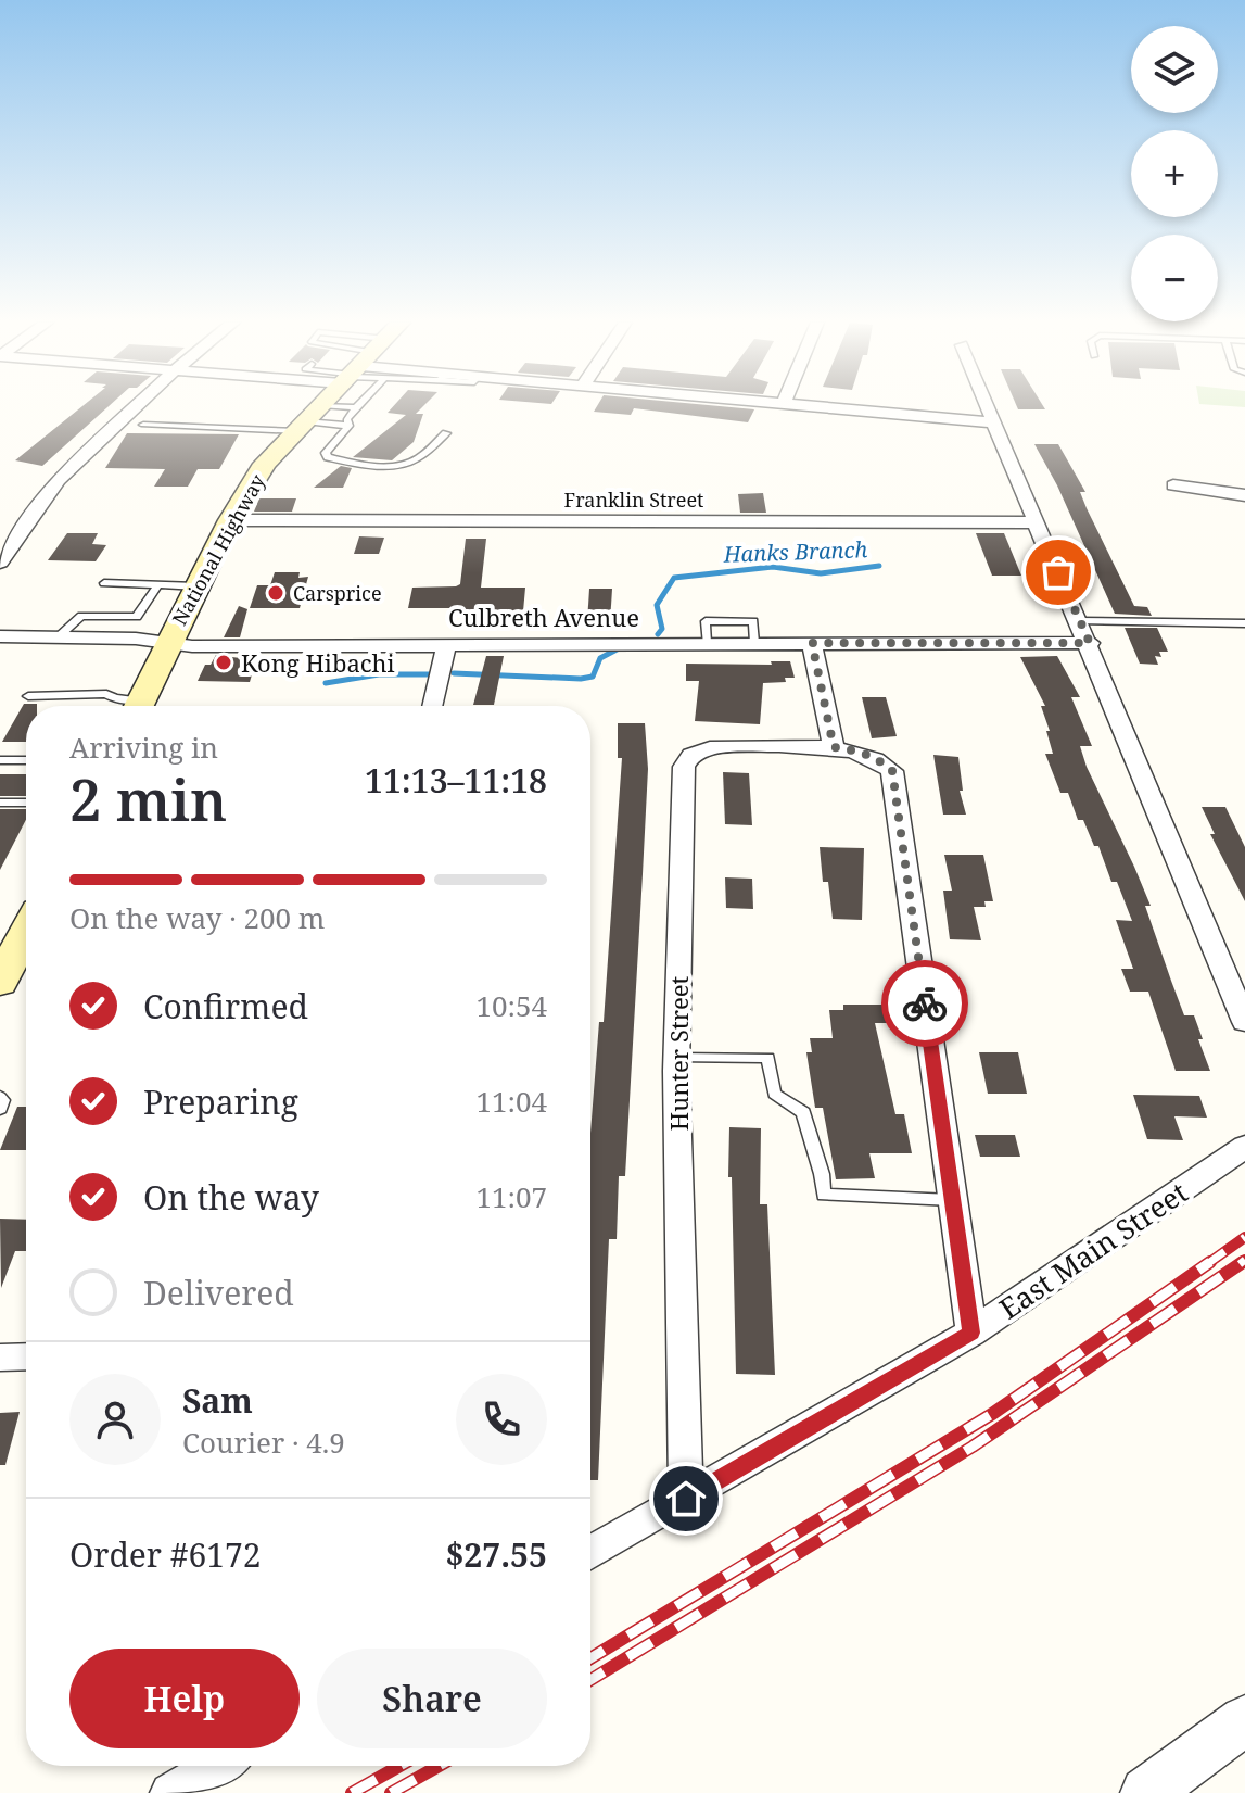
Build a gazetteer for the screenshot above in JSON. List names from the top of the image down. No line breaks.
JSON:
{"streets":{"main road":["National Highway"],"street":["Franklin Street","Culbreth Avenue","Hunter Street","East Main Street"]},"crossings":[["Franklin Street","National Highway"],["National Highway","Culbreth Avenue"],["Hunter Street","East Main Street"]],"water":["Hanks Branch"],"places":["Carsprice","Kong Hibachi"],"page":{"map_buttons":["+","−"],"heading":["2 min","Arriving in","11:13–11:18"],"panel":["Sam","Courier · 4.9","Order #6172","$27.55"],"bar":"On the way · 200 m","list":[["Confirmed","10:54"],["Preparing","11:04"],["On the way","11:07"],"Delivered"],"buttons":["Help","Share"]}}
